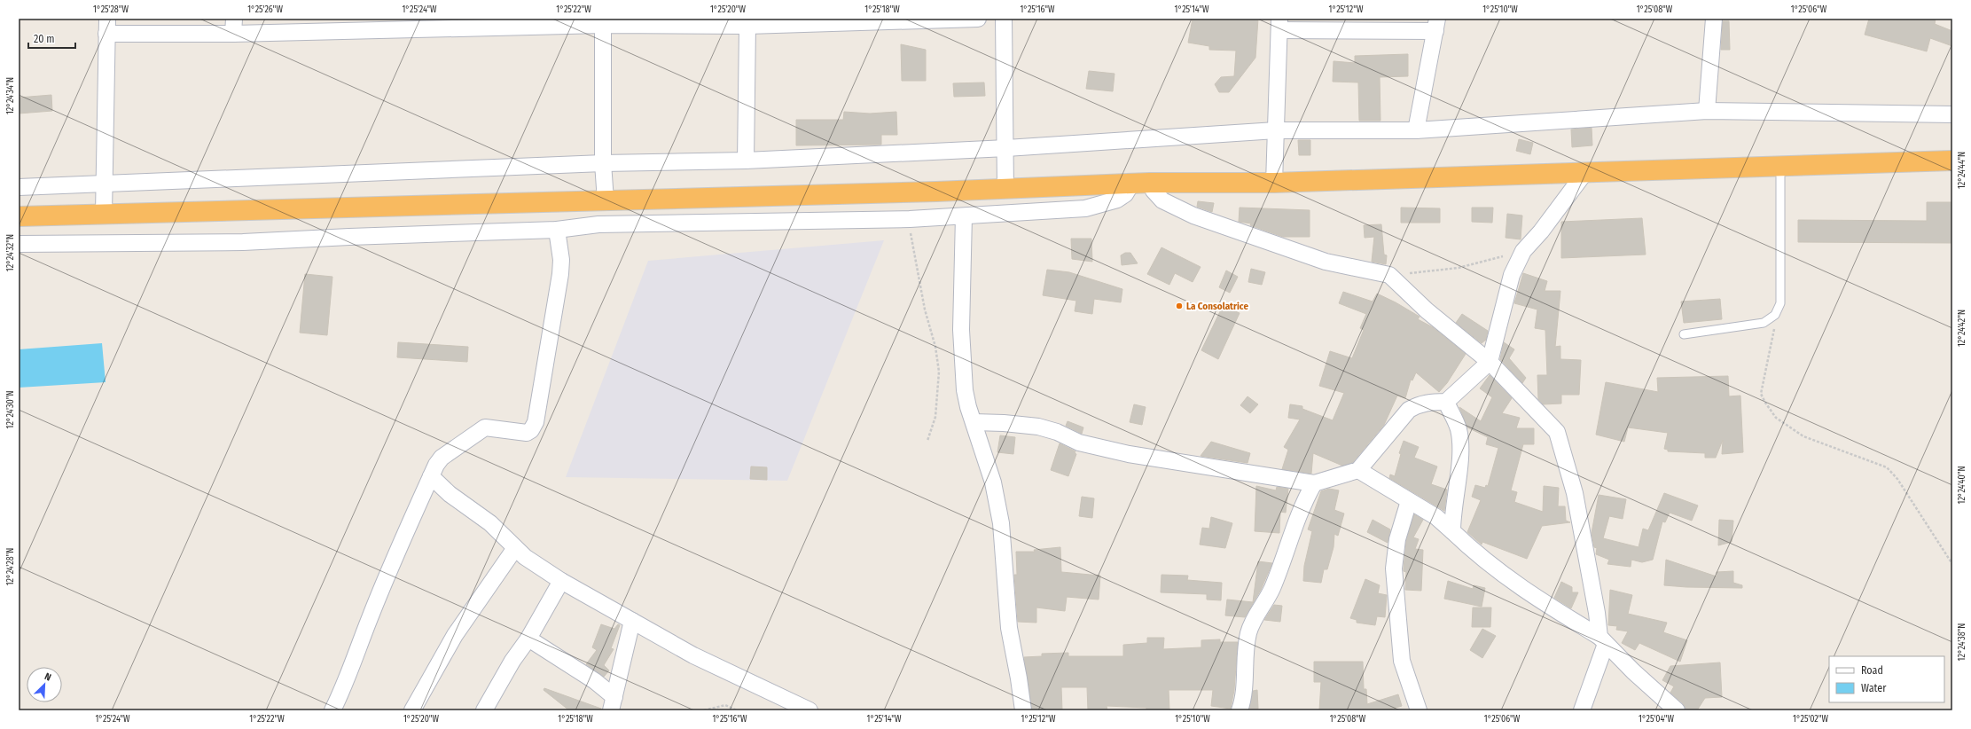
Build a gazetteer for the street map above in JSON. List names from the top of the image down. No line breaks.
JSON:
{"places":["La Consolatrice"],"legend":["Road","Water"],"scale_bar":"20 m","north":"top right","coordinates":["1°25'28\"W","1°25'26\"W","1°25'24\"W","1°25'22\"W","1°25'20\"W","1°25'18\"W","1°25'16\"W","1°25'14\"W","1°25'12\"W","1°25'10\"W","1°25'08\"W","1°25'06\"W","12°24'34\"N","12°24'44\"N","12°24'32\"N","12°24'42\"N","12°24'30\"N","12°24'40\"N","12°24'28\"N","12°24'38\"N","1°25'04\"W","1°25'02\"W"]}
